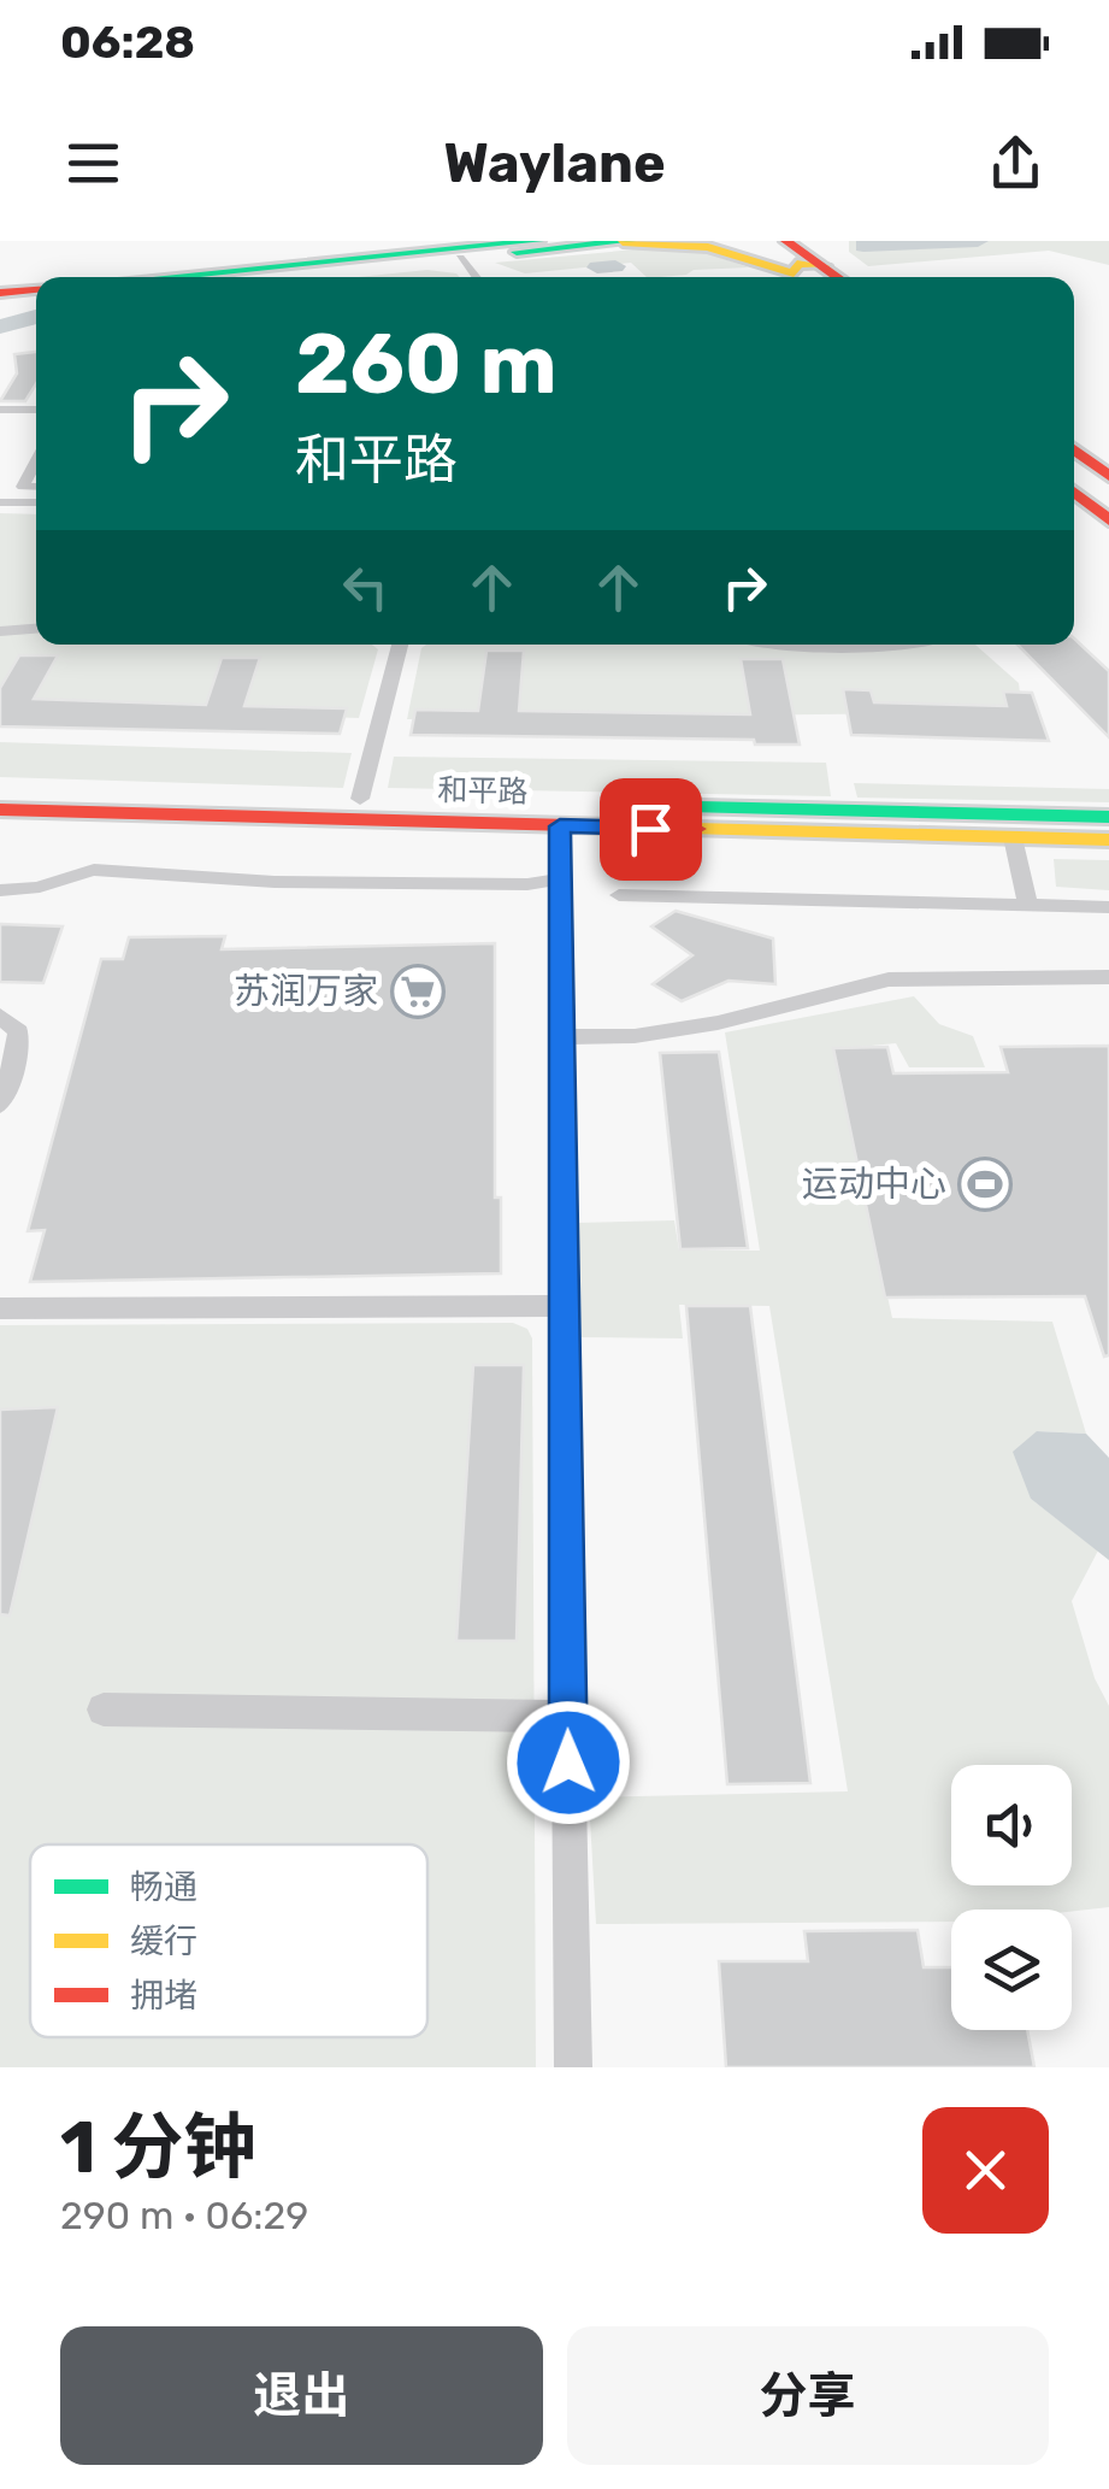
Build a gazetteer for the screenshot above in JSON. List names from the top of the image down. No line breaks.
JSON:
{"streets":{"main road":["和平路"]},"places":{"supermarket":["苏润万家"],"sports":["运动中心"]},"legend":["畅通","缓行","拥堵"],"page":{"status":"06:28","header":"Waylane","turn":["260 m","和平路"],"heading":["1 分钟","290 m · 06:29"],"buttons":["退出","分享"]}}
